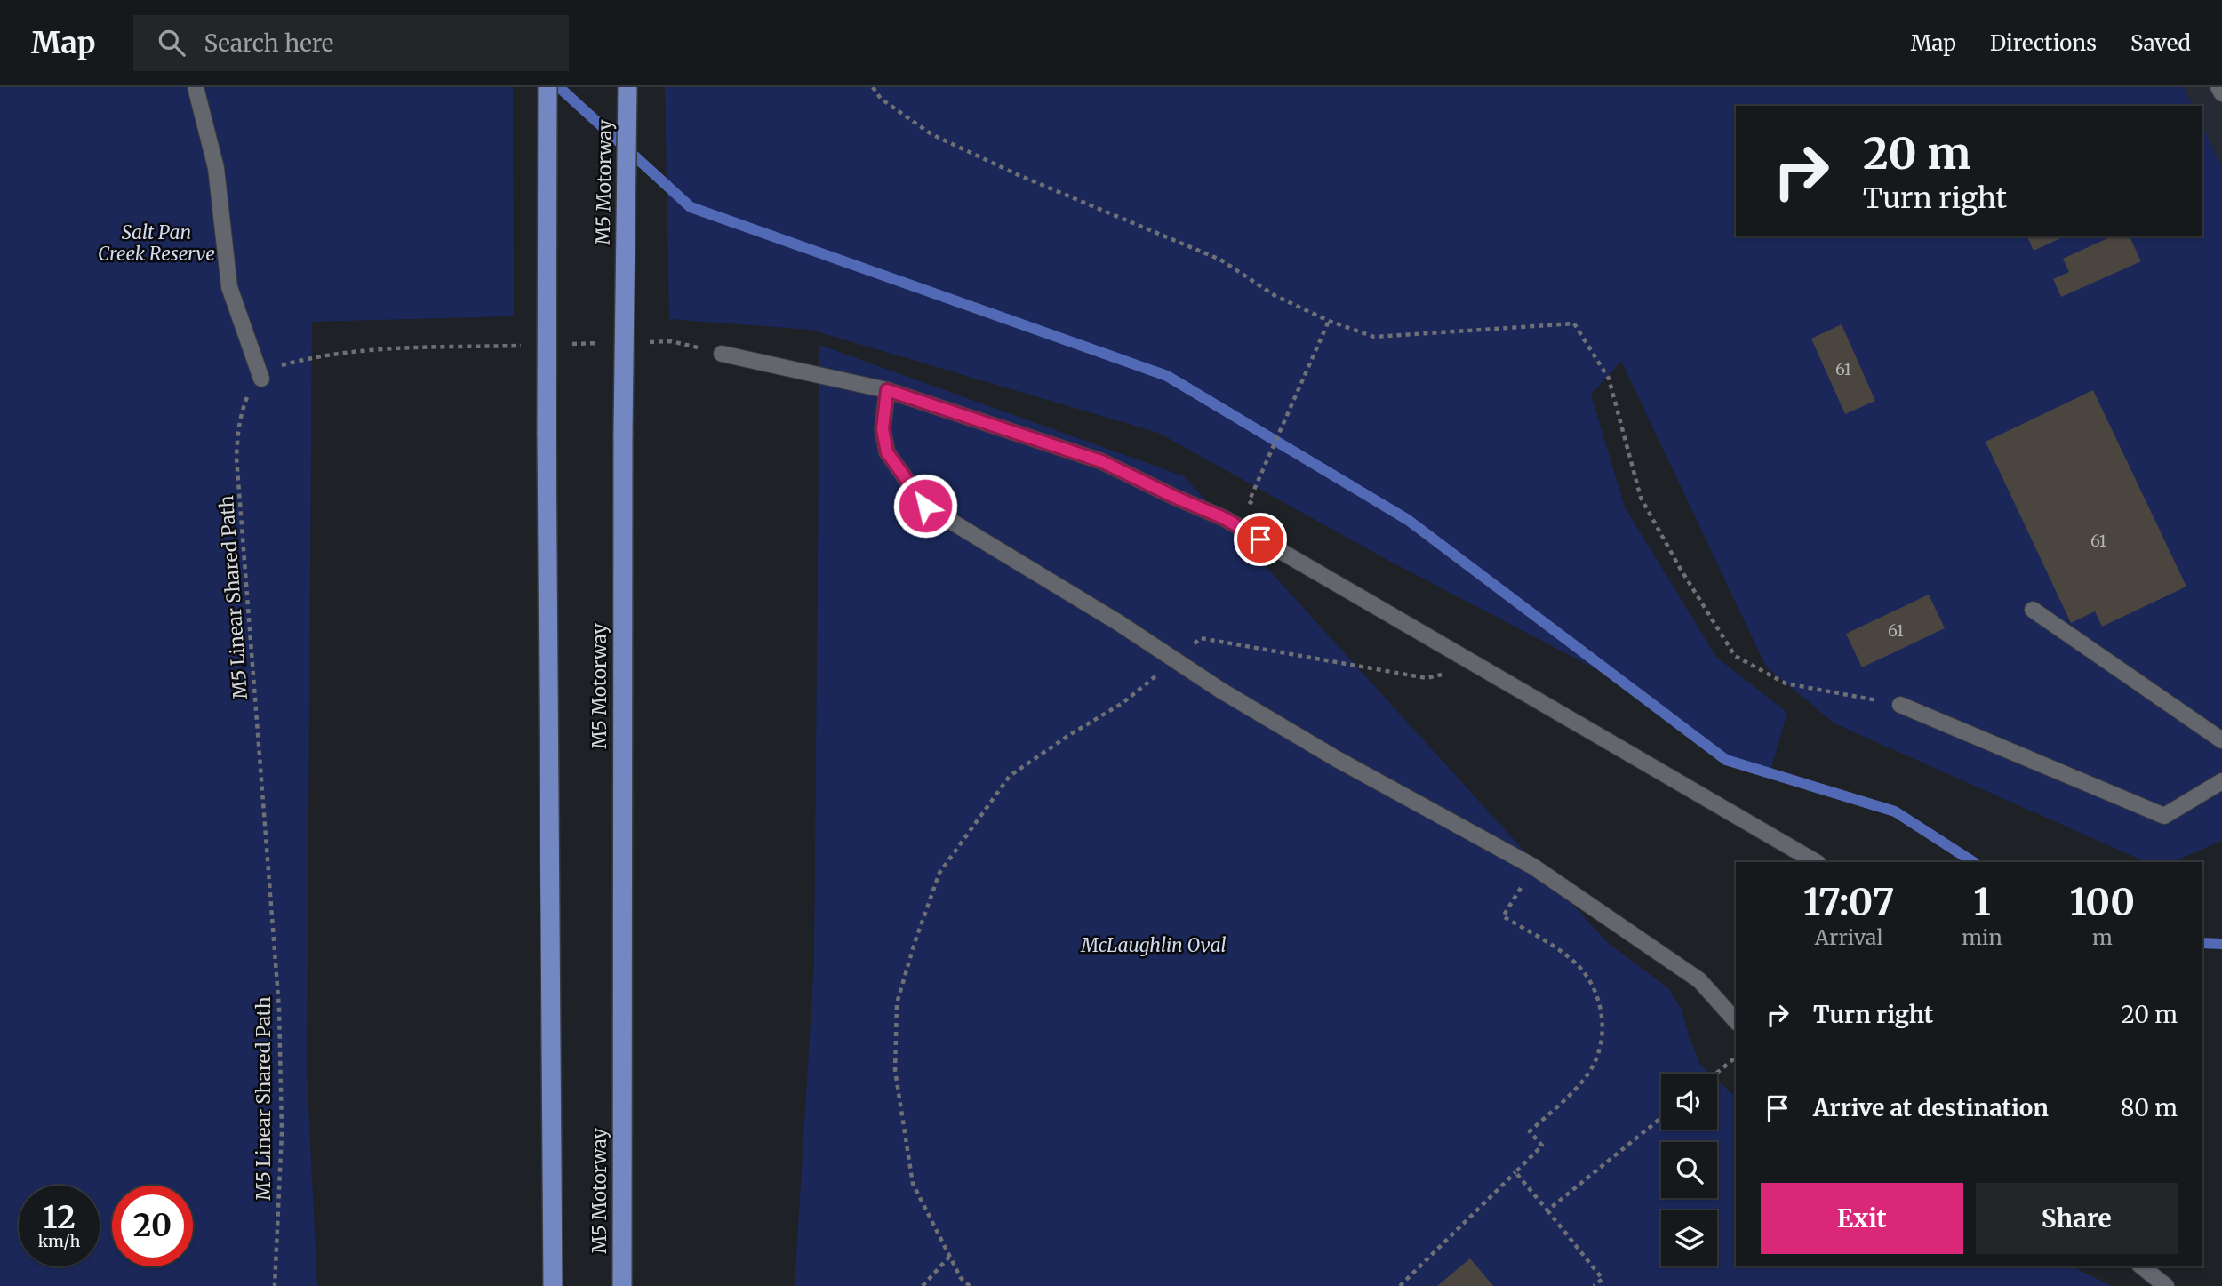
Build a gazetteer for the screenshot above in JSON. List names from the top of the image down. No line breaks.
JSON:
{"streets":{"highway":["M5 Motorway"],"path":["M5 Linear Shared Path"]},"parks":["Salt Pan Creek Reserve","McLaughlin Oval"],"house_numbers":["61","61","61"],"page":{"header":"Map","search":"Search here","nav":["Map","Directions","Saved"],"turn":["20 m","Turn right"],"eta":["17:07","Arrival","1","min","100","m"],"list":[{"name":"Turn right","value":"20 m"},{"name":"Arrive at destination","value":"80 m"}],"buttons":["Exit","Share"],"speed":"12 km/h","limit":"20"}}
